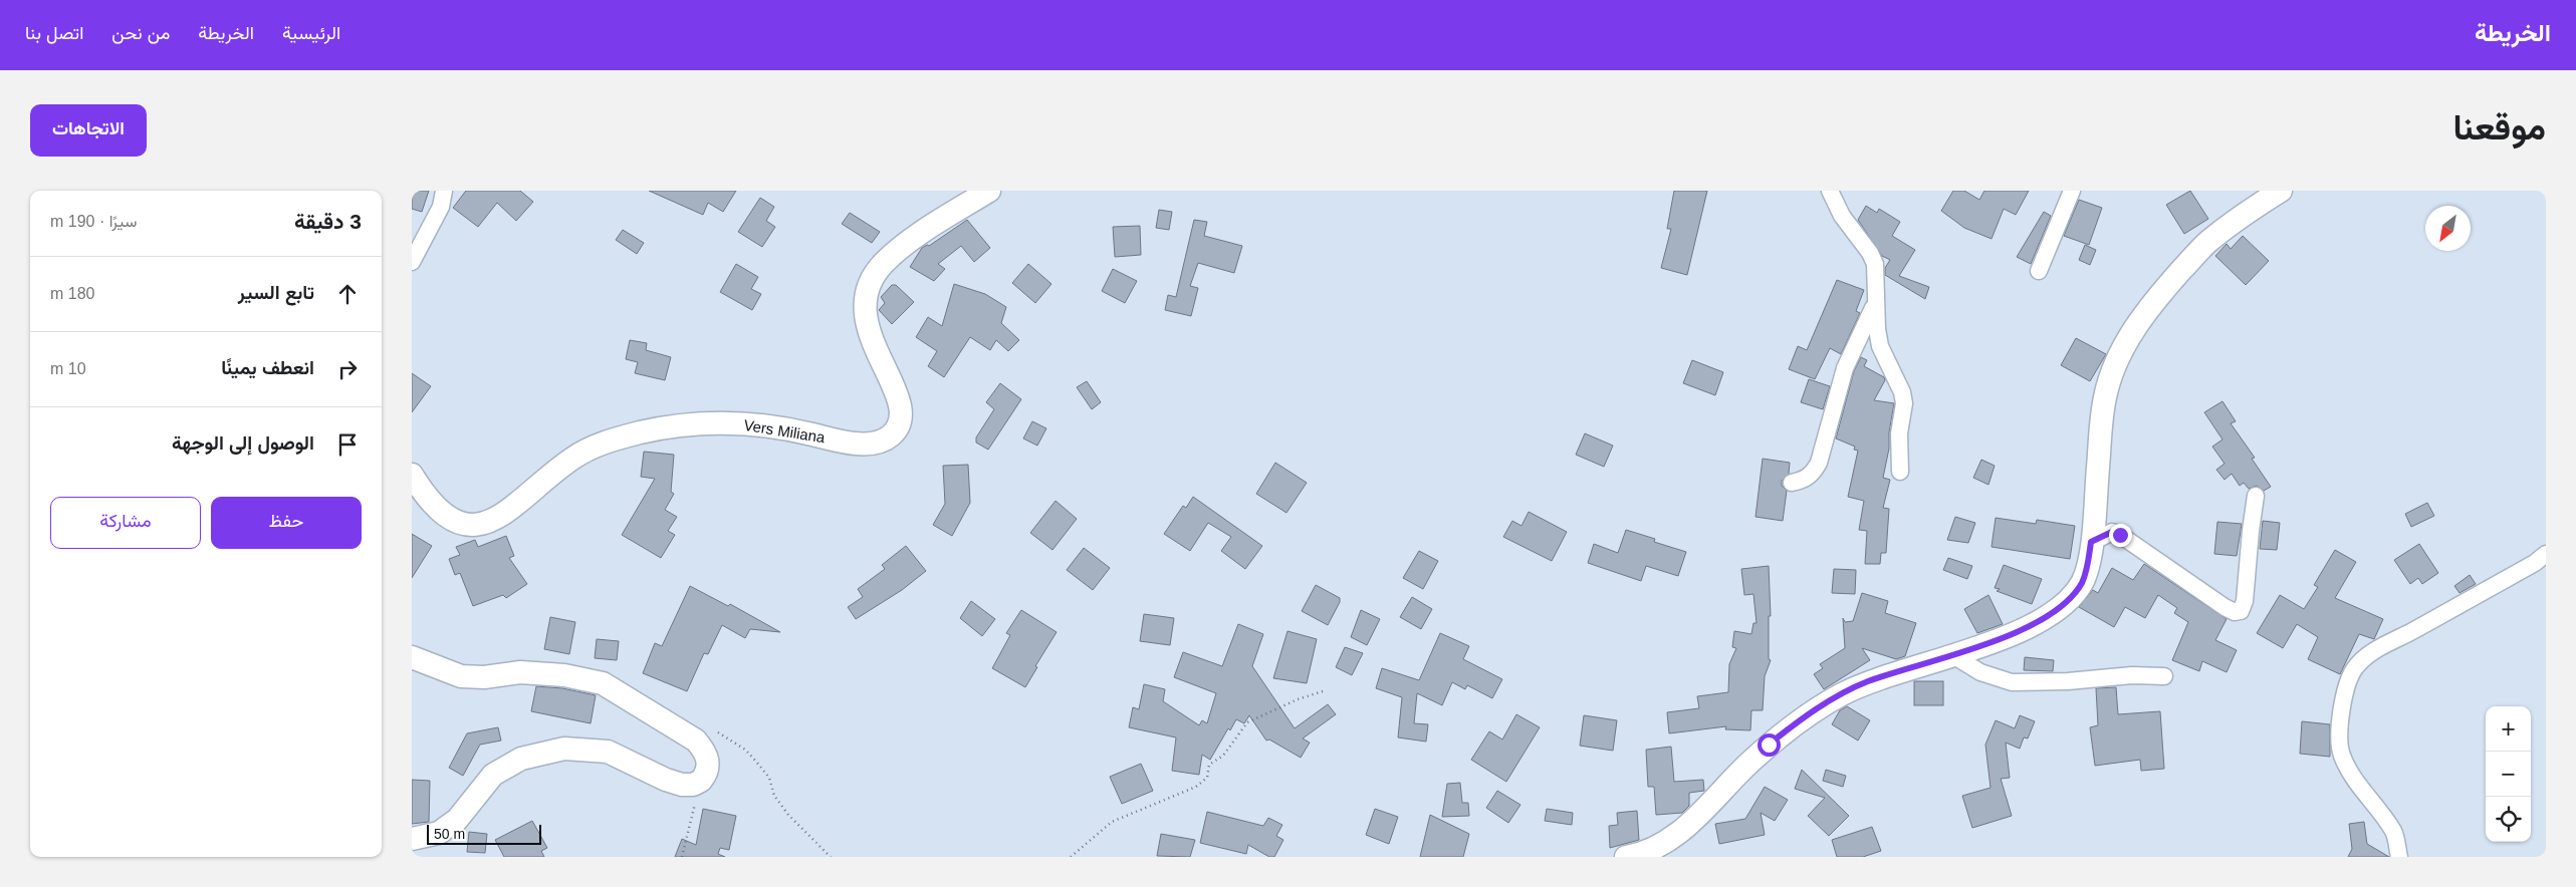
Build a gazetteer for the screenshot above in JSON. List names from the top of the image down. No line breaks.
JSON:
{"streets":{"main road":["Vers Miliana"]},"scale_bar":"50 m","north":"bottom left","page":{"header":"الخريطة","nav":["الرئيسية","الخريطة","من نحن","اتصل بنا"],"title":"موقعنا","buttons":["الاتجاهات",["حفظ","مشاركة"]],"heading":["3 دقيقة","سيرًا · 190 m"],"list":[["تابع السير","180 m"],["انعطف يمينًا","10 m"],"الوصول إلى الوجهة"],"map_buttons":["+","−"],"scale":"50 m"}}
